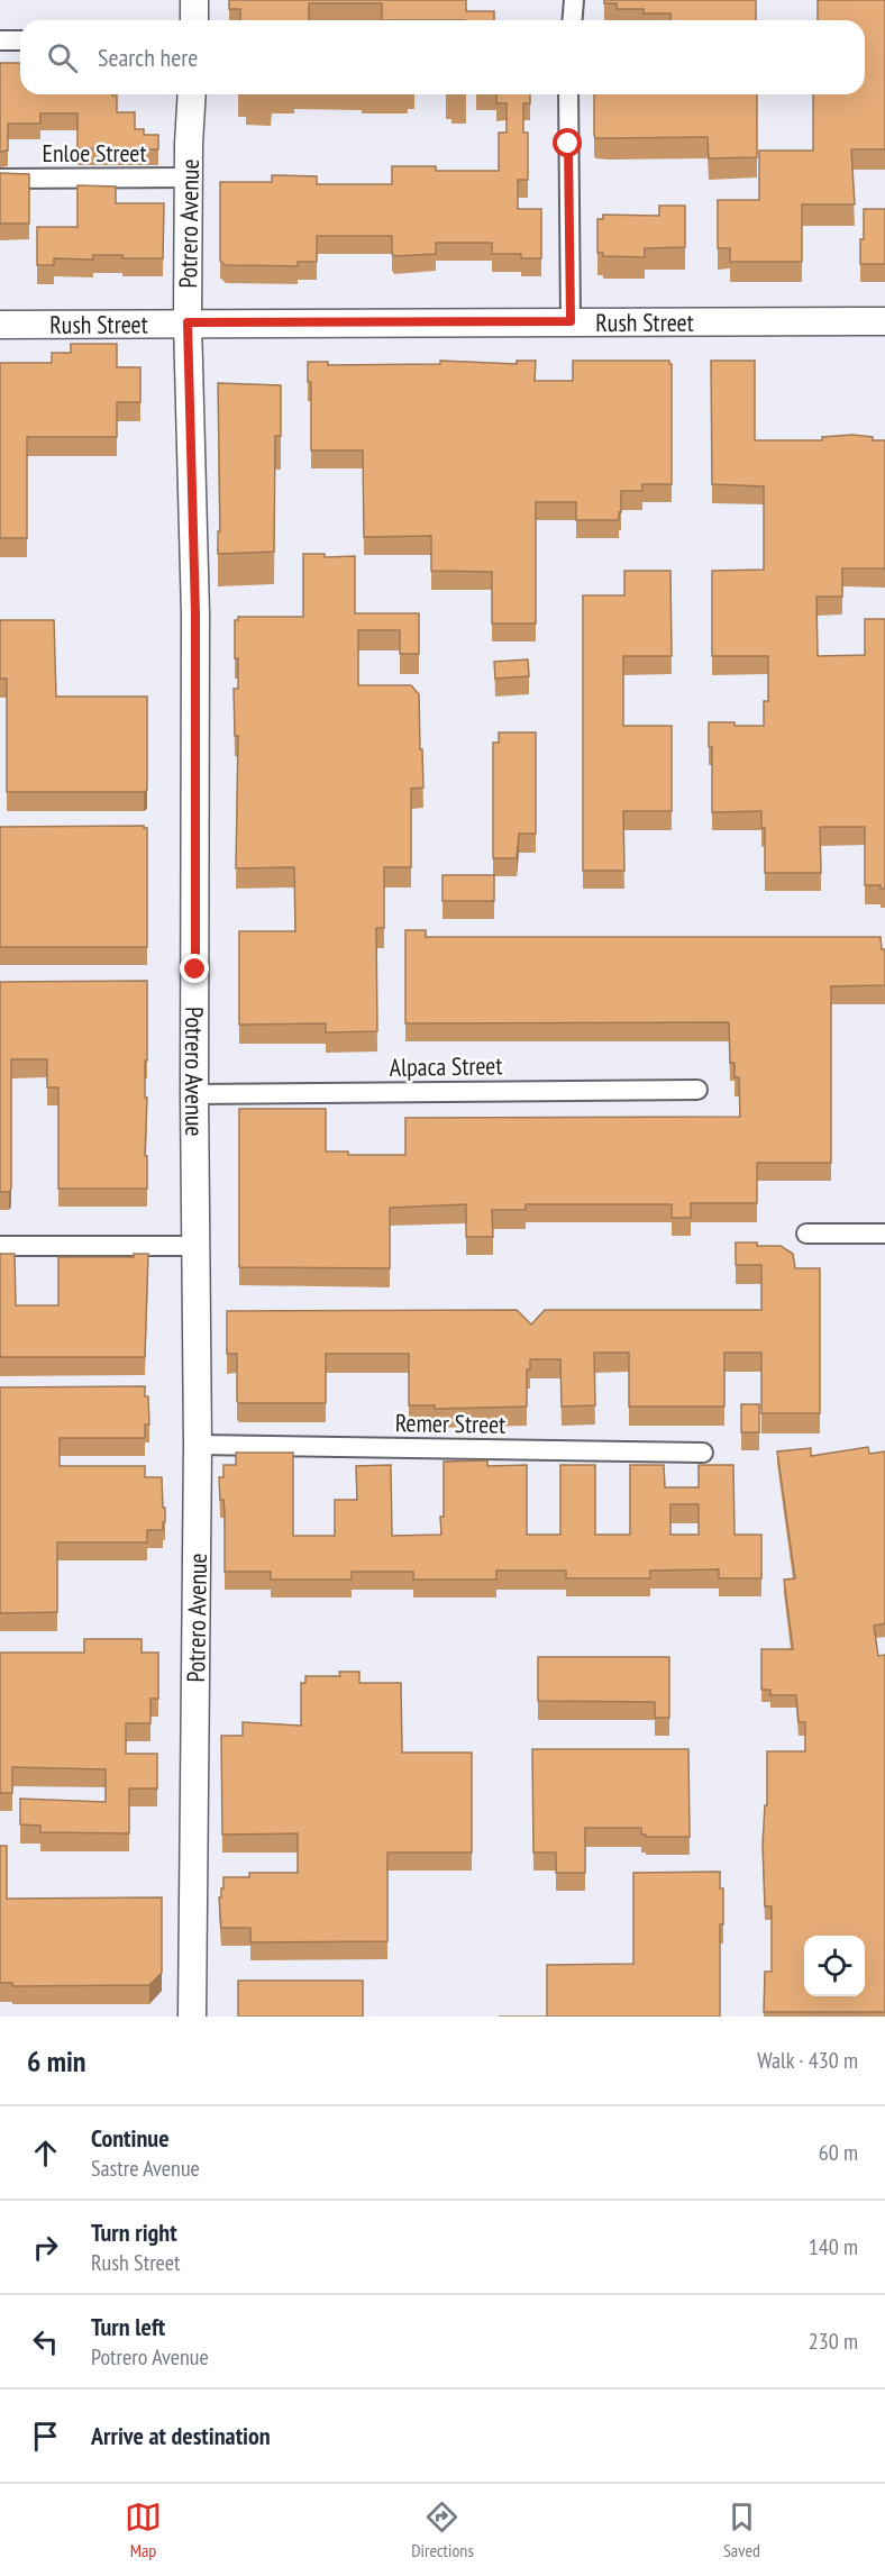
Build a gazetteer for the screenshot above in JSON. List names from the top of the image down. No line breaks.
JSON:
{"streets":{"street":["Enloe Street","Potrero Avenue","Rush Street","Alpaca Street","Remer Street"]},"crossings":[["Enloe Street","Potrero Avenue"],["Potrero Avenue","Rush Street"],["Potrero Avenue","Alpaca Street"],["Potrero Avenue","Remer Street"]],"page":{"search":"Search here","heading":["6 min","Walk · 430 m"],"list":[["Continue","Sastre Avenue","60 m"],["Turn right","Rush Street","140 m"],["Turn left","Potrero Avenue","230 m"],"Arrive at destination"],"nav":["Map","Directions","Saved"]}}
